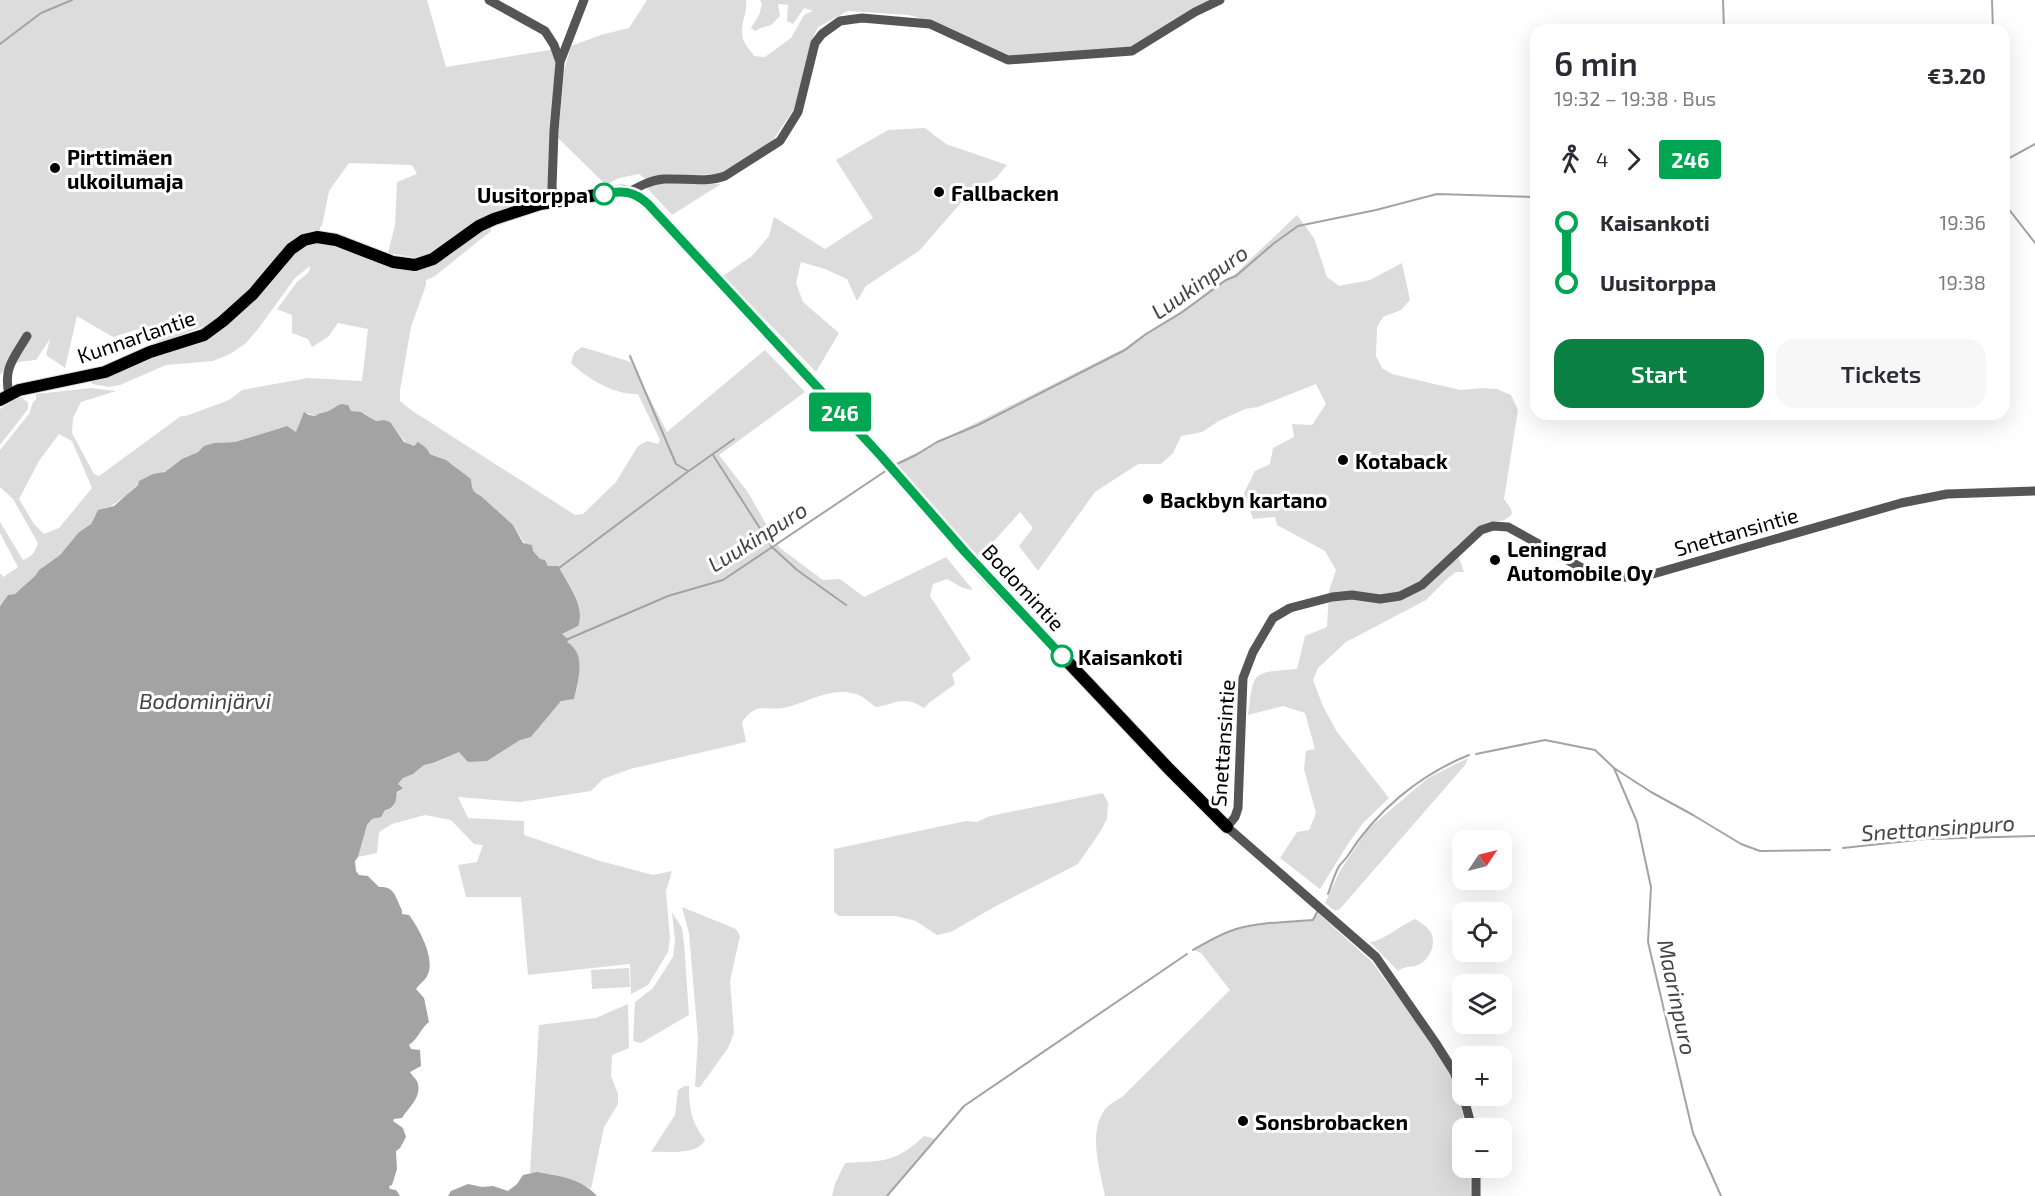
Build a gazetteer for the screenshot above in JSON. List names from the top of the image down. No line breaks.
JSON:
{"streets":{"main road":["Kunnarlantie","Bodomintie"],"street":["Snettansintie"]},"crossings":[["Snettansintie","Bodomintie"]],"water":["Luukinpuro","Bodominjärvi","Snettansinpuro","Maarinpuro"],"places":["Pirttimäen ulkoilumaja","Fallbacken","Uusitorppa","Kotaback","Backbyn kartano","Leningrad Automobile Oy","Kaisankoti","Sonsbrobacken"],"lines":["bus line 246"],"north":"top right","page":{"on_map":"246","heading":["6 min","19:32 – 19:38 · Bus","€3.20"],"legs":["4","246"],"list":[{"name":"Kaisankoti","value":"19:36"},{"name":"Uusitorppa","value":"19:38"}],"buttons":["Start","Tickets"],"map_buttons":["+","−"]}}
